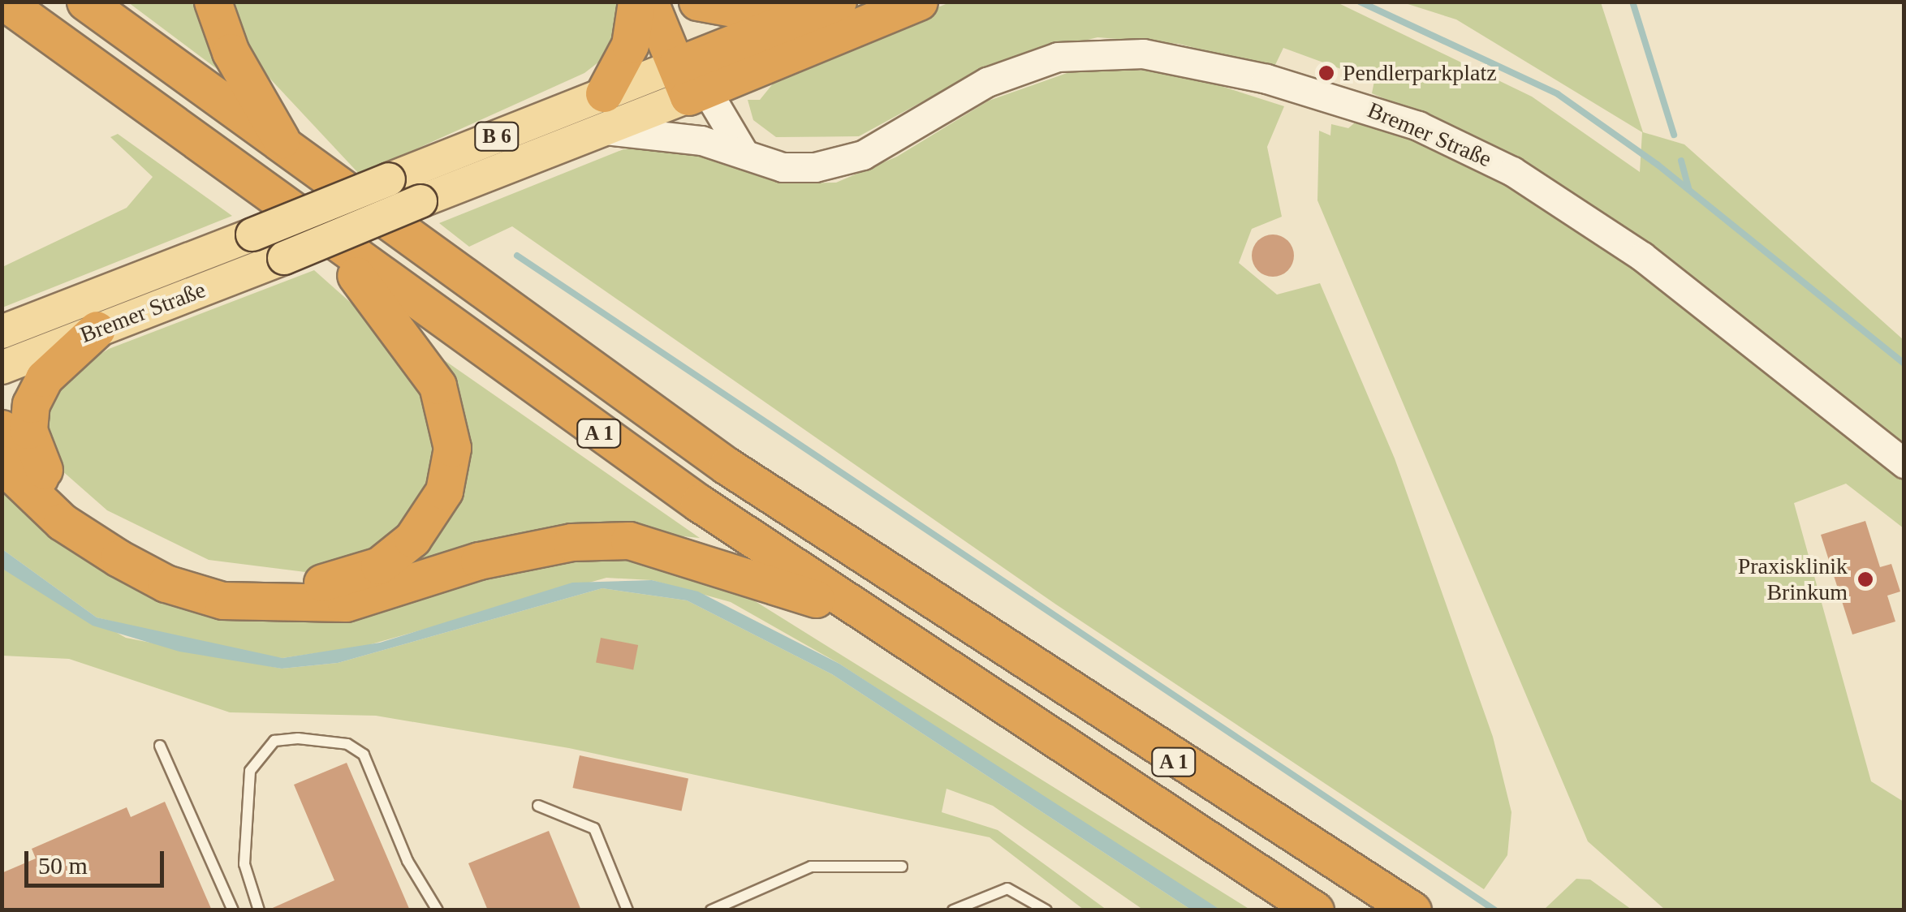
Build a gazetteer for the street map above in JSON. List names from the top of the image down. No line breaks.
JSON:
{"streets":{"highway":["B 6","A 1"],"main road":["Bremer Straße"]},"crossings":[["Bremer Straße","B 6"]],"places":["Pendlerparkplatz","Praxisklinik Brinkum"],"scale_bar":"50 m"}
